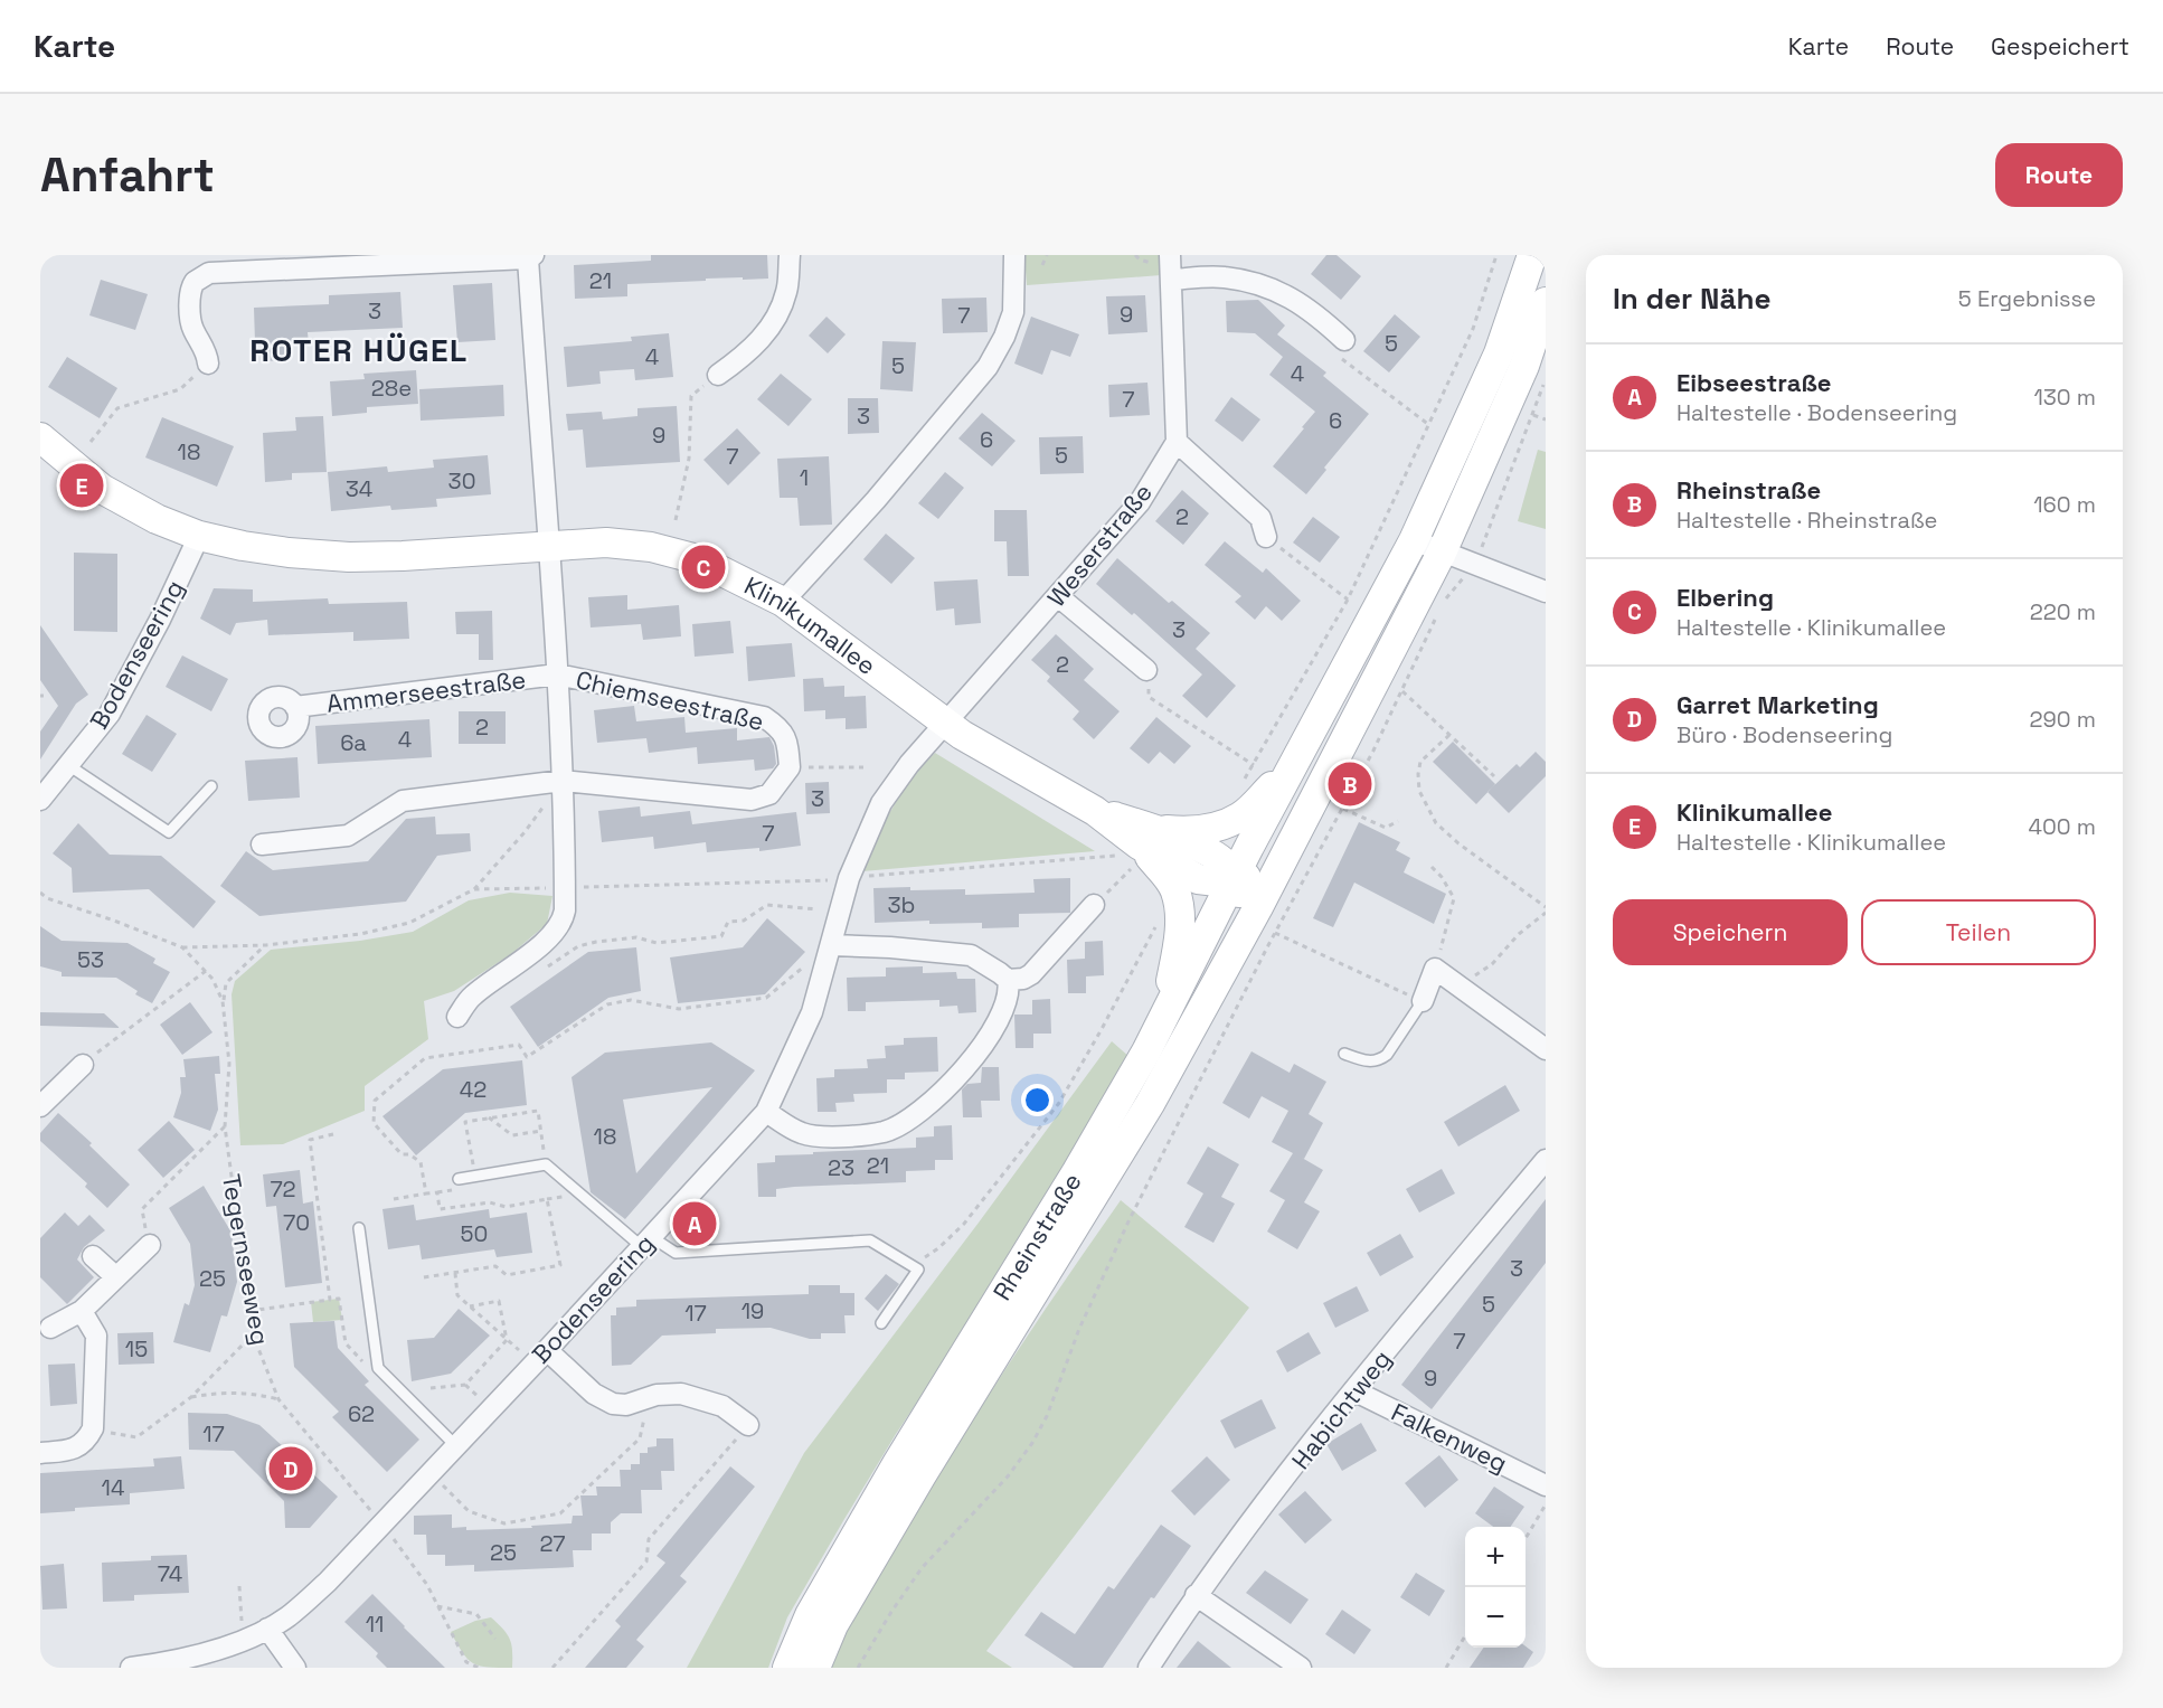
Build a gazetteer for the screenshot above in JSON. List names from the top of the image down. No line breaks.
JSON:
{"streets":{"street":["Weserstraße","Klinikumallee","Bodenseering","Ammerseestraße","Chiemseestraße","Rheinstraße","Habichtweg","Falkenweg"],"path":["Tegernseeweg"]},"crossings":[["Weserstraße","Klinikumallee"],["Weserstraße","Bodenseering"],["Klinikumallee","Bodenseering"],["Klinikumallee","Ammerseestraße"],["Klinikumallee","Rheinstraße"],["Bodenseering","Tegernseeweg"],["Ammerseestraße","Chiemseestraße"],["Habichtweg","Falkenweg"]],"districts":["ROTER HÜGEL"],"house_numbers":["21","3","9","7","5","4","5","4","28e","7","3","6","9","6","18","5","7","1","30","34","2","3","2","2","4","6a","3","7","3b","53","42","18","21","23","72","70","50","3","25","5","19","17","7","15","9","62","17","14","27","25","74","11"],"page":{"header":"Karte","nav":["Karte","Route","Gespeichert"],"buttons":["Route",["Speichern","Teilen"]],"title":"Anfahrt","heading":["In der Nähe","5 Ergebnisse"],"list":[{"mark":"A","name":"Eibseestraße","note":"Haltestelle · Bodenseering","value":"130 m"},{"mark":"B","name":"Rheinstraße","note":"Haltestelle · Rheinstraße","value":"160 m"},{"mark":"C","name":"Elbering","note":"Haltestelle · Klinikumallee","value":"220 m"},{"mark":"D","name":"Garret Marketing","note":"Büro · Bodenseering","value":"290 m"},{"mark":"E","name":"Klinikumallee","note":"Haltestelle · Klinikumallee","value":"400 m"}],"pins":["E","C","B","A","D"],"map_buttons":["+","−"]}}
